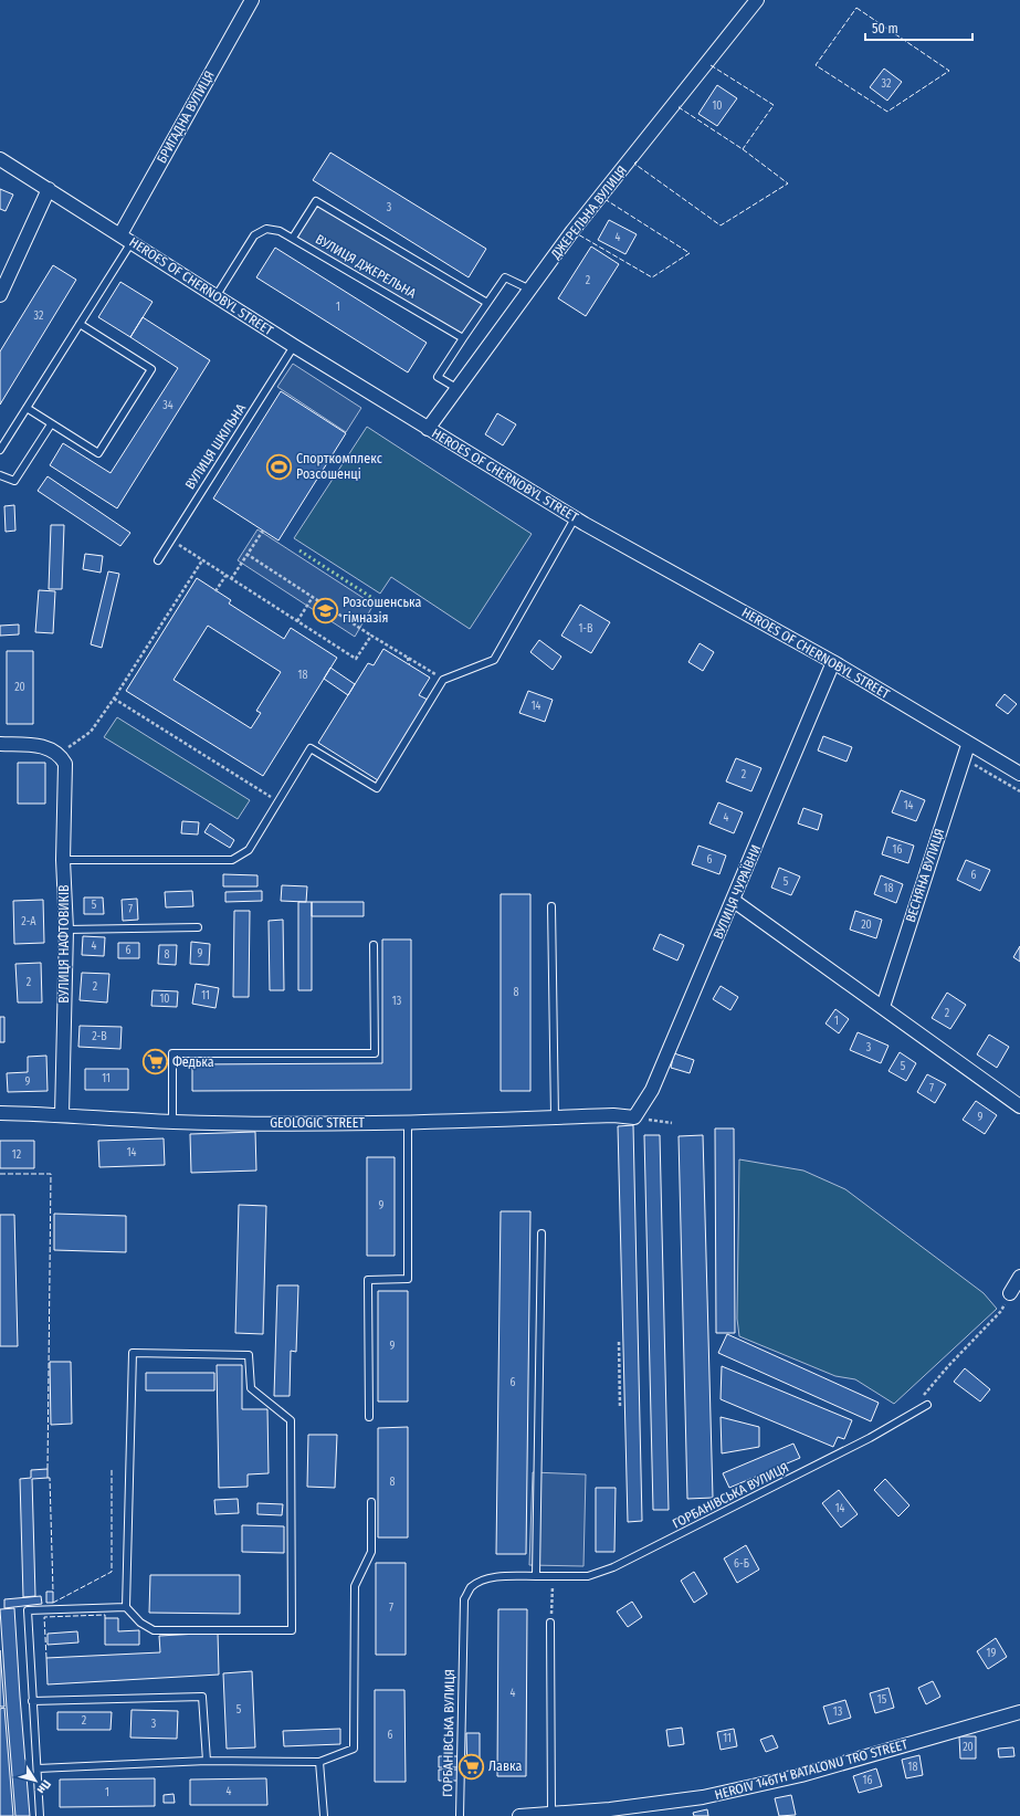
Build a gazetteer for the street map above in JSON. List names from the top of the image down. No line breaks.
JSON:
{"streets":{"street":["БРИГАДНА ВУЛИЦЯ","ДЖЕРЕЛЬНА ВУЛИЦЯ","HEROES OF CHERNOBYL STREET","ВЕСНЯНА ВУЛИЦЯ","ВУЛИЦЯ ЧУРАЇВНИ","ВУЛИЦЯ НАФТОВИКІВ","GEOLOGIC STREET","HEROIV 146TH BATALONU TRO STREET"],"lane":["ВУЛИЦЯ ДЖЕРЕЛЬНА","ВУЛИЦЯ ШКІЛЬНА","ГОРБАНІВСЬКА ВУЛИЦЯ"]},"crossings":[["БРИГАДНА ВУЛИЦЯ","HEROES OF CHERNOBYL STREET"],["ДЖЕРЕЛЬНА ВУЛИЦЯ","HEROES OF CHERNOBYL STREET"],["ВУЛИЦЯ ДЖЕРЕЛЬНА","HEROES OF CHERNOBYL STREET"],["HEROES OF CHERNOBYL STREET","ВУЛИЦЯ ШКІЛЬНА"],["HEROES OF CHERNOBYL STREET","ВЕСНЯНА ВУЛИЦЯ"],["HEROES OF CHERNOBYL STREET","ВУЛИЦЯ ЧУРАЇВНИ"],["ВУЛИЦЯ ЧУРАЇВНИ","GEOLOGIC STREET"],["ВУЛИЦЯ НАФТОВИКІВ","GEOLOGIC STREET"]],"places":{"sports":["Спорткомплекс Розсошенці"],"school or university":["Розсошенська гімназія"],"supermarket":["Федька","Лавка"]},"house_numbers":["32","10","3","4","2","1","32","34","1-В","18","20","14","2","14","4","16","6","6","5","18","5","7","2-А","20","4","6","9","8","2","2","8","11","10","13","2","1","2-В","3","5","11","9","7","9","14","12","9","9","6","8","14","6-Б","7","19","4","15","5","13","2","3","6","11","20","18","16","4","1"],"scale_bar":"50 m","north":"bottom right"}
